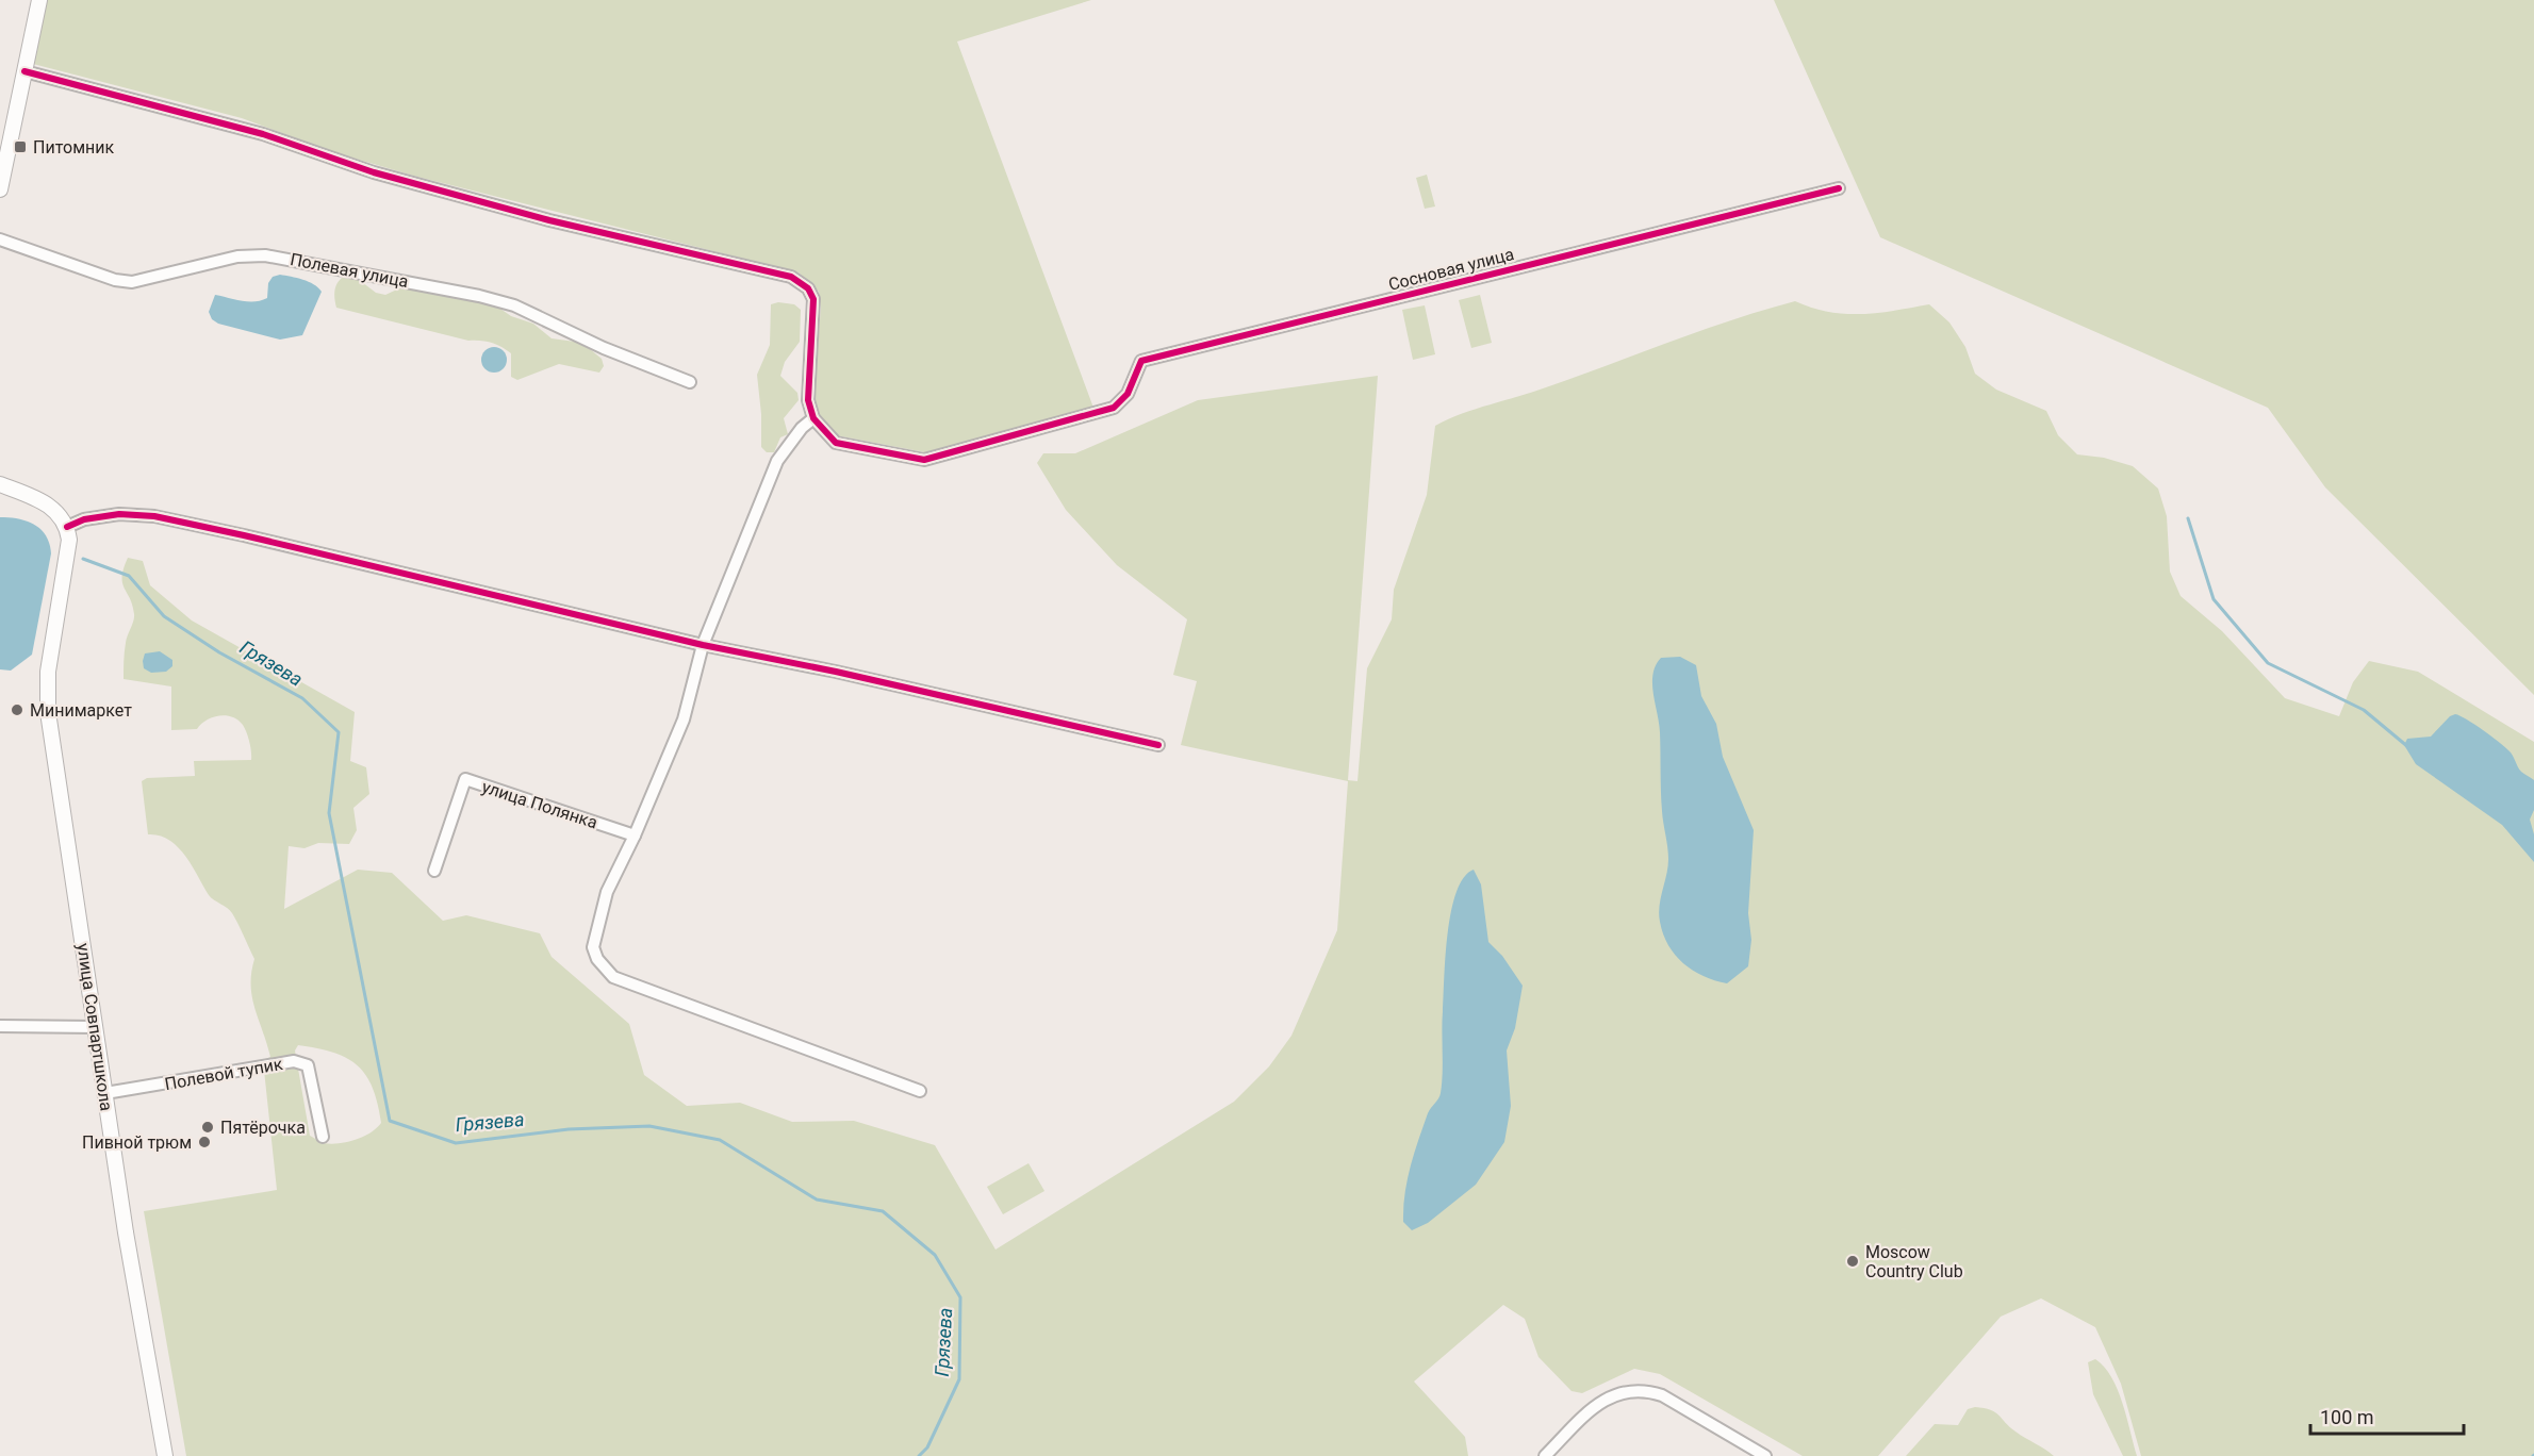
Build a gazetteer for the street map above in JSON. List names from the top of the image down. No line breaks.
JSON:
{"streets":{"street":["Сосновая улица","Полевая улица","улица Полянка","улица Совпартшкола","Полевой тупик"]},"crossings":[["улица Совпартшкола","Полевой тупик"]],"water":["Грязева"],"places":{"transit":["Питомник"],"other":["Минимаркет","Пятёрочка","Пивной трюм","Moscow Country Club"]},"scale_bar":"100 m"}
